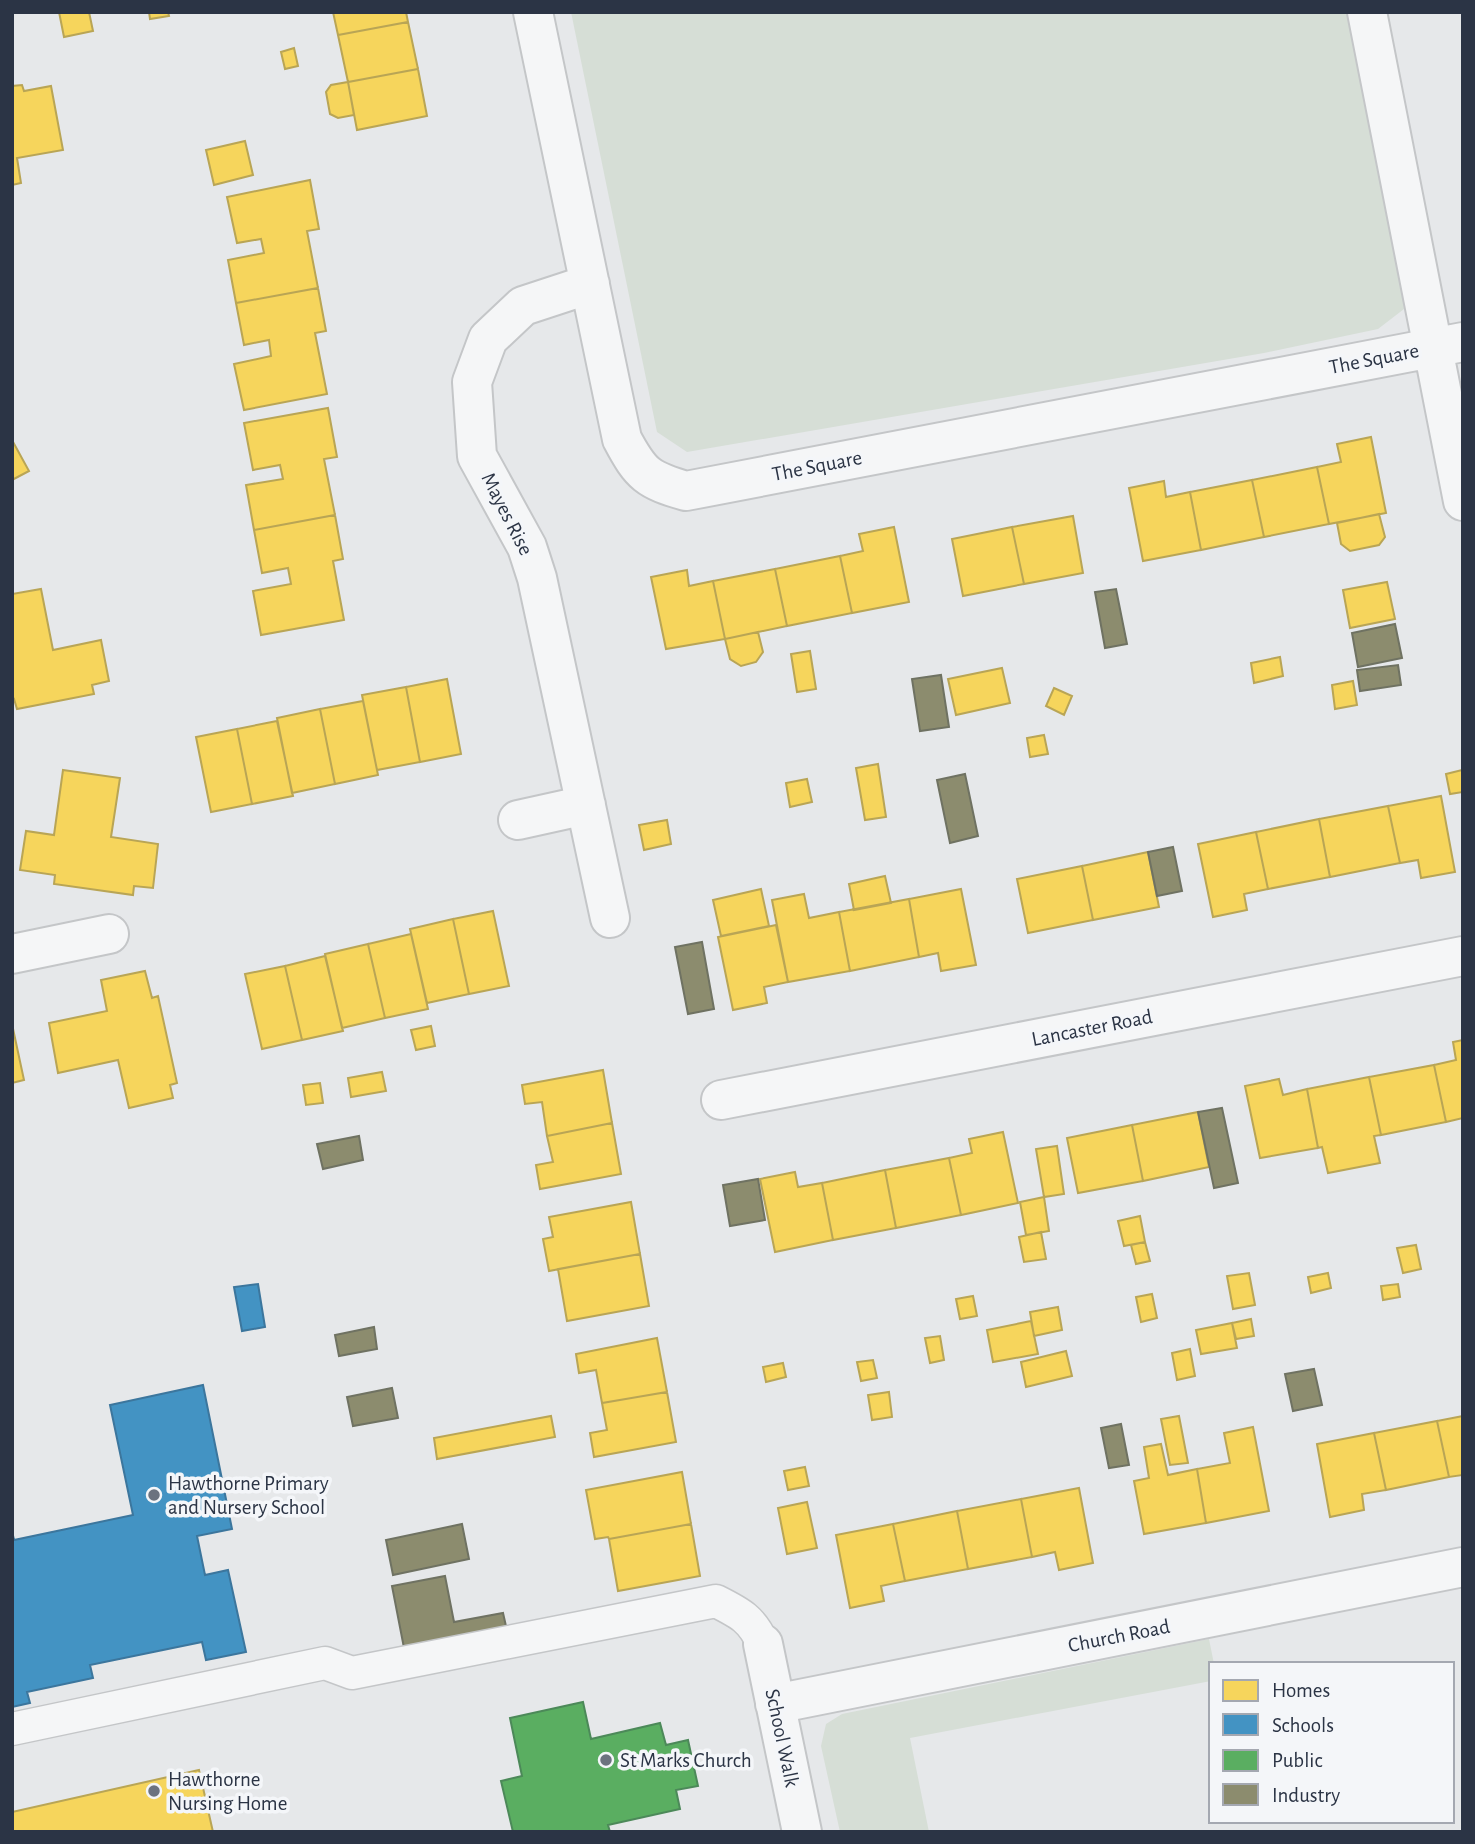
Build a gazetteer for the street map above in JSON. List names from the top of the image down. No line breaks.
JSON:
{"streets":{"street":["The Square","Mayes Rise","Lancaster Road","Church Road","School Walk"]},"crossings":[["The Square","Mayes Rise"],["Church Road","School Walk"]],"places":["Hawthorne Primary and Nursery School","St Marks Church","Hawthorne Nursing Home"],"legend":["Homes","Schools","Public","Industry"]}
